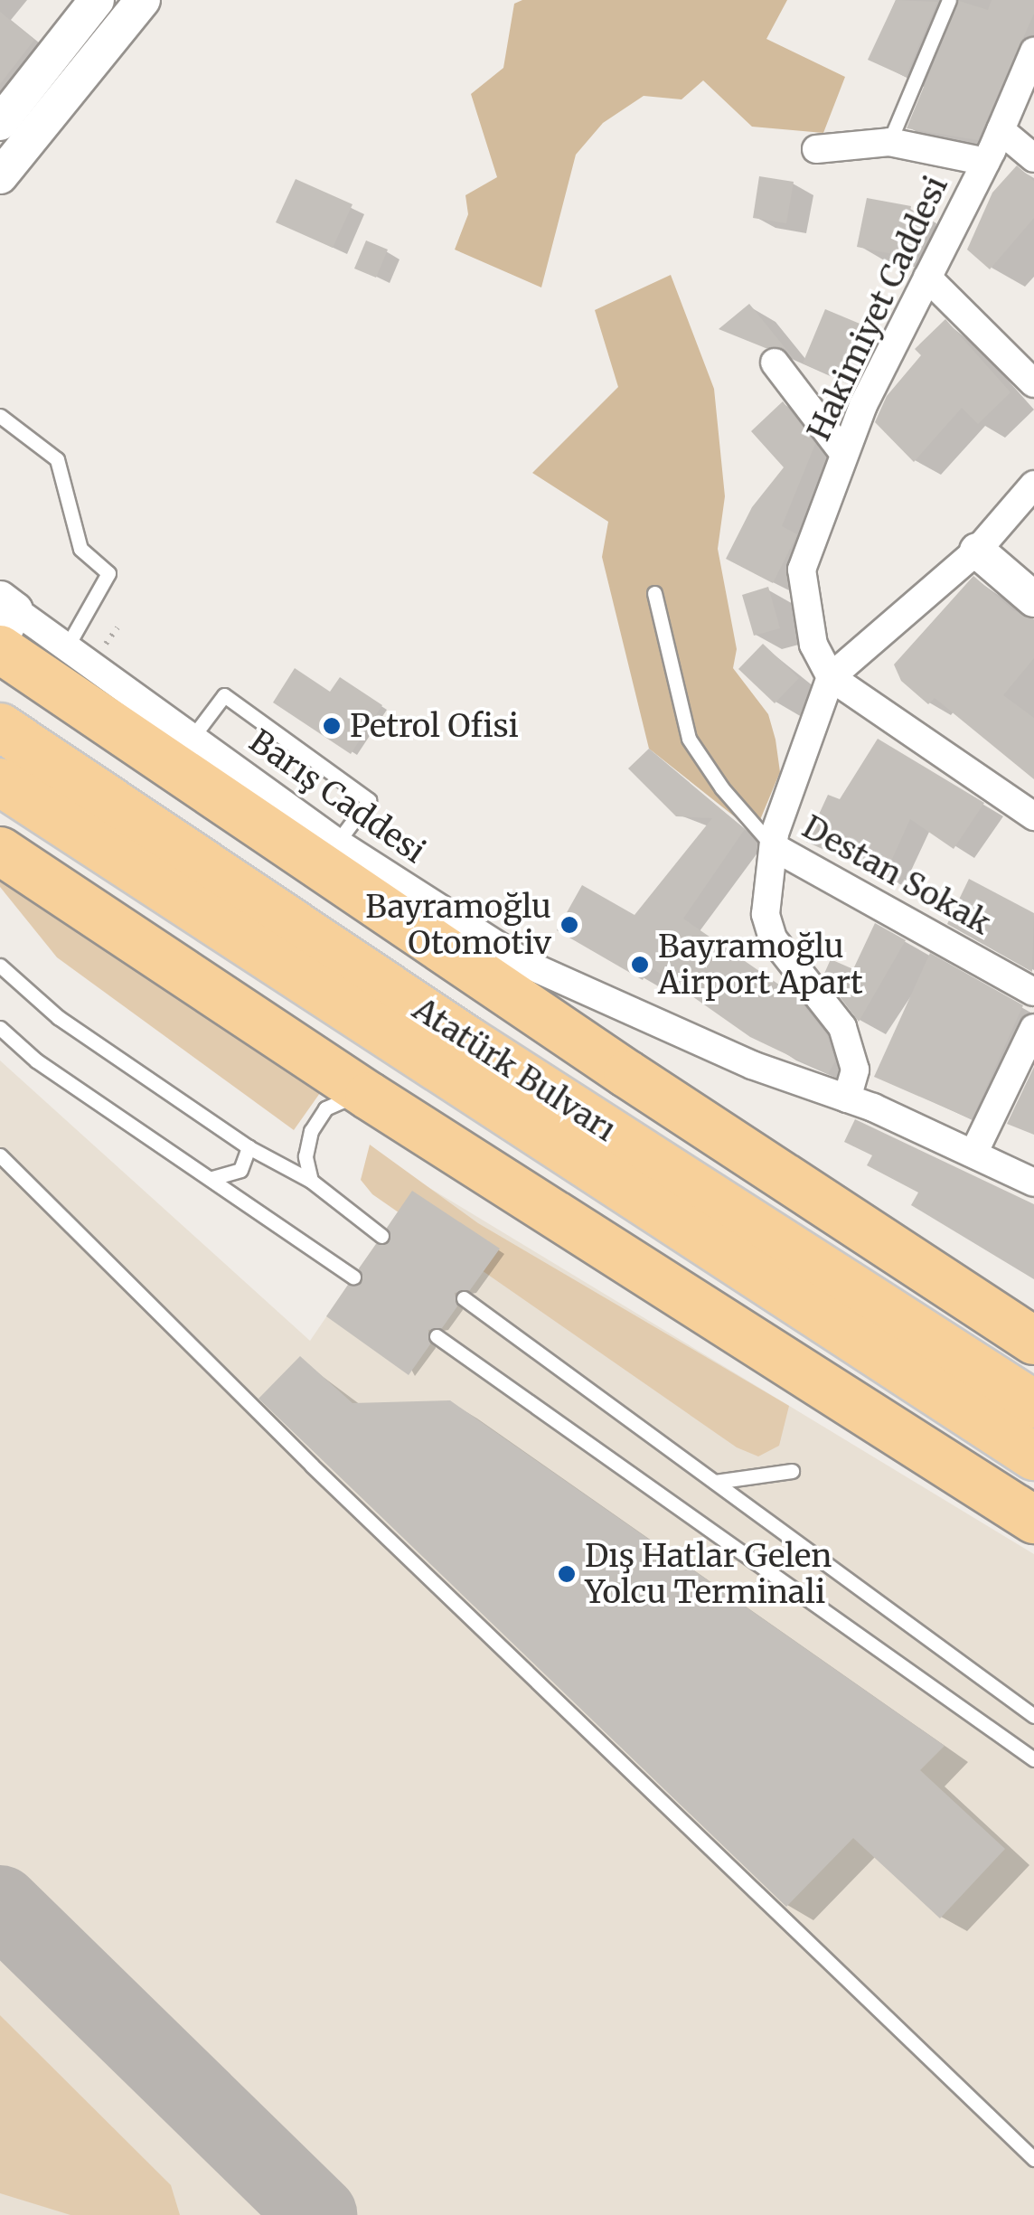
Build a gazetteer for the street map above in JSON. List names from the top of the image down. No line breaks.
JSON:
{"streets":{"highway":["Atatürk Bulvarı"],"street":["Hakimiyet Caddesi","Barış Caddesi","Destan Sokak"]},"places":["Petrol Ofisi","Bayramoğlu Otomotiv","Bayramoğlu Airport Apart","Dış Hatlar Gelen Yolcu Terminali"]}
